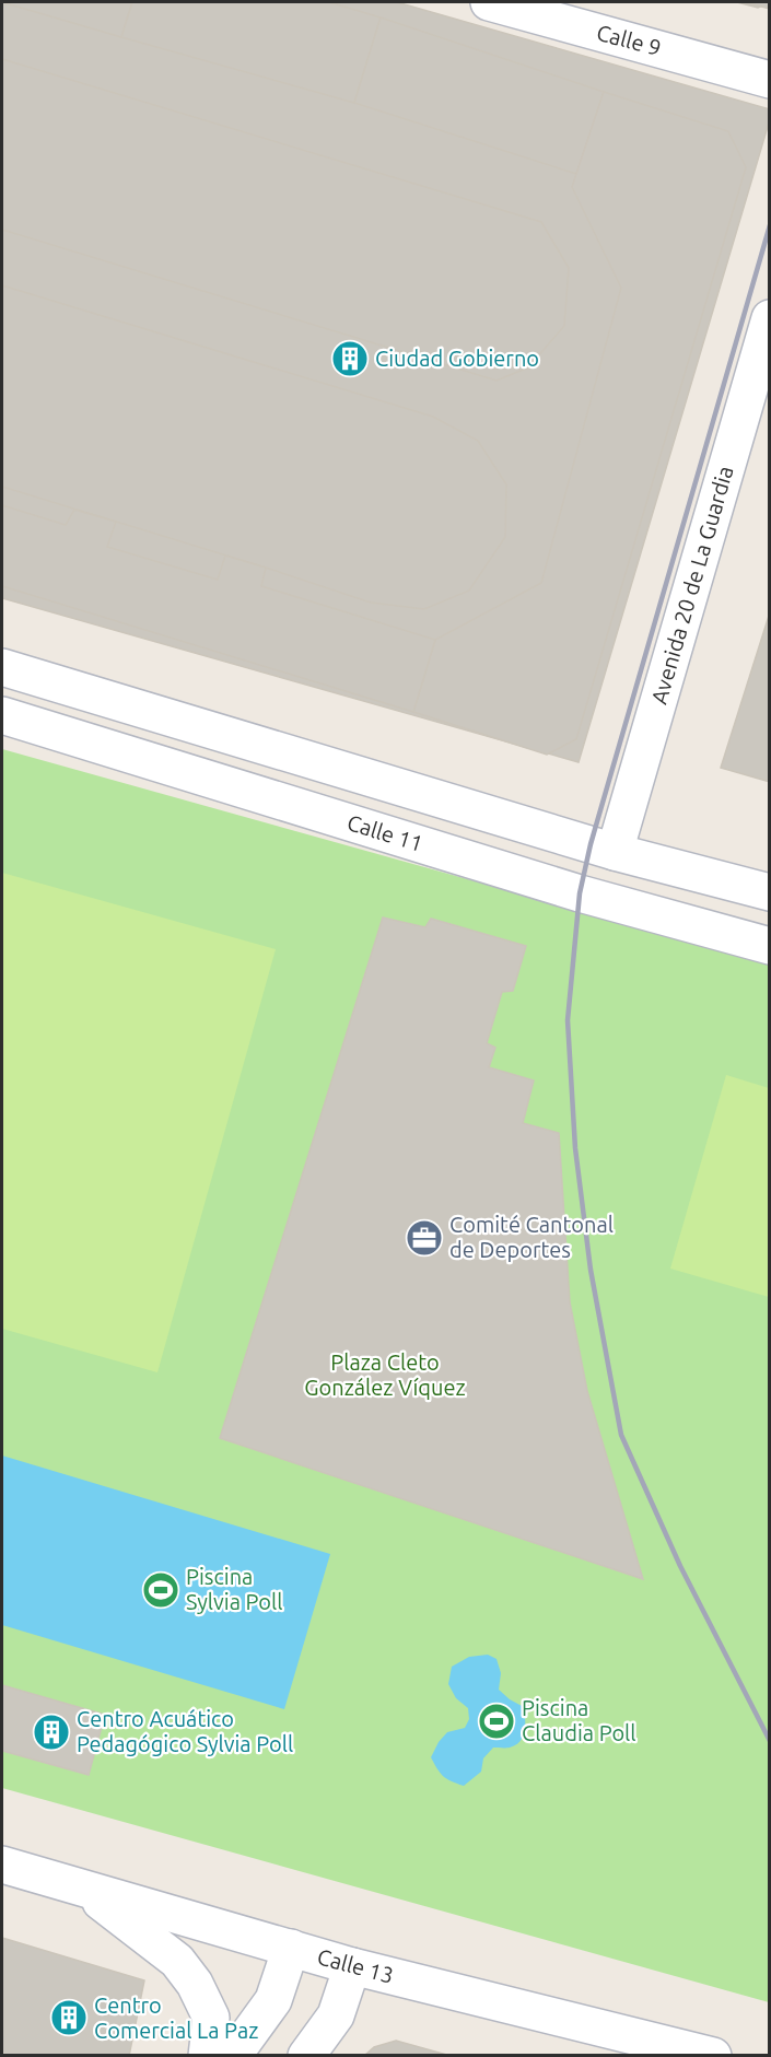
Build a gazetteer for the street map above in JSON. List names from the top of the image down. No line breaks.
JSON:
{"streets":{"main road":["Calle 9","Avenida 20 de La Guardia","Calle 11","Calle 13"]},"parks":["Plaza Cleto González Víquez"],"places":{"building":["Ciudad Gobierno","Centro Acuático Pedagógico Sylvia Poll","Centro Comercial La Paz"],"office":["Comité Cantonal de Deportes"],"sports":["Piscina Sylvia Poll","Piscina Claudia Poll"]}}
